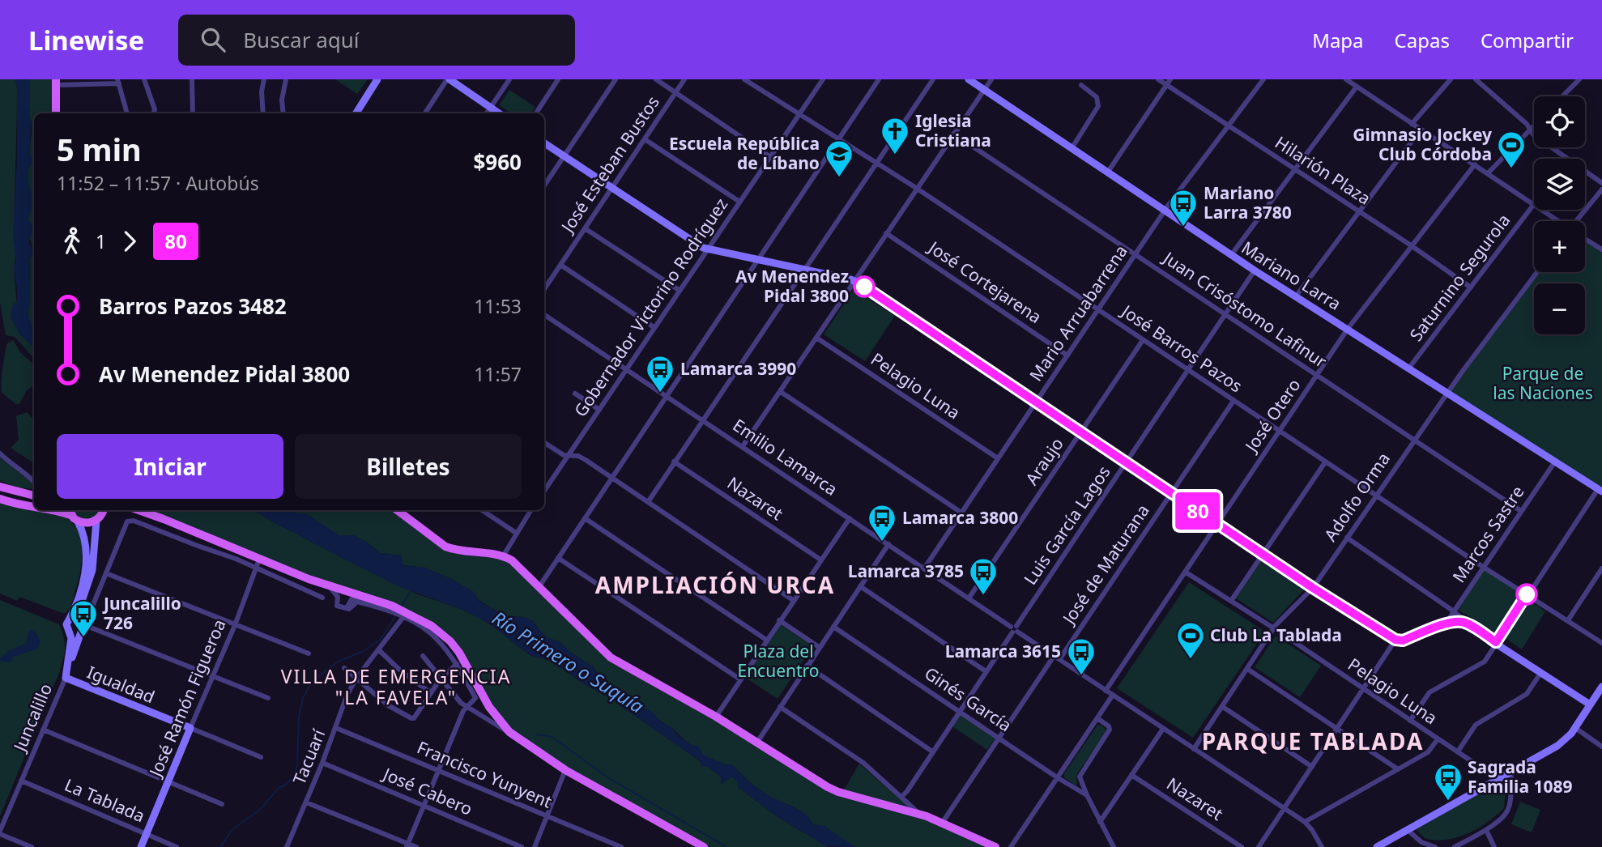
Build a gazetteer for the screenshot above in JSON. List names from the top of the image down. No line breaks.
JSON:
{"streets":{"main road":["Mariano Larra","Igualdad","José Ramón Figueroa","Juncalillo"],"street":["José Esteban Bustos","Hilarión Plaza","Saturnino Segurola","José Cortejarena","Gobernador Victorino Rodríguez","Juan Crisóstomo Lafinur","Mario Arruabarrena","José Barros Pazos","Pelagio Luna","José Otero","Emilio Lamarca","Araujo","Adolfo Orma","Nazaret","Luis García Lagos","Marcos Sastre","José de Maturana","Ginés García","Tacuarí","Francisco Yunyent","José Cabero","La Tablada"]},"crossings":[["Hilarión Plaza","Saturnino Segurola"],["Hilarión Plaza","Mario Arruabarrena"],["Hilarión Plaza","José Otero"],["Mariano Larra","Saturnino Segurola"],["Mariano Larra","Mario Arruabarrena"],["Mariano Larra","José Otero"],["Mariano Larra","Adolfo Orma"],["Mariano Larra","Luis García Lagos"],["Mariano Larra","Marcos Sastre"],["José Cortejarena","Mario Arruabarrena"],["Gobernador Victorino Rodríguez","José Barros Pazos"],["Gobernador Victorino Rodríguez","Emilio Lamarca"],["Juan Crisóstomo Lafinur","Mario Arruabarrena"],["Juan Crisóstomo Lafinur","José Otero"],["Juan Crisóstomo Lafinur","Adolfo Orma"],["Juan Crisóstomo Lafinur","Luis García Lagos"],["Juan Crisóstomo Lafinur","Marcos Sastre"],["Mario Arruabarrena","José Barros Pazos"],["Mario Arruabarrena","Pelagio Luna"],["Mario Arruabarrena","Emilio Lamarca"],["José Barros Pazos","José Otero"],["José Barros Pazos","Araujo"],["José Barros Pazos","Adolfo Orma"],["José Barros Pazos","Luis García Lagos"],["José Barros Pazos","Marcos Sastre"],["José Barros Pazos","José de Maturana"],["Pelagio Luna","José Otero"],["Pelagio Luna","Adolfo Orma"],["José Otero","Emilio Lamarca"],["Emilio Lamarca","Araujo"],["Emilio Lamarca","Adolfo Orma"],["Emilio Lamarca","Luis García Lagos"],["Emilio Lamarca","José de Maturana"],["Luis García Lagos","Ginés García"],["José de Maturana","Ginés García"],["Igualdad","José Ramón Figueroa"],["Igualdad","Juncalillo"],["José Ramón Figueroa","Juncalillo"],["José Ramón Figueroa","La Tablada"],["Juncalillo","La Tablada"],["Tacuarí","Francisco Yunyent"],["Tacuarí","José Cabero"]],"districts":["AMPLIACIÓN URCA","VILLA DE EMERGENCIA \"LA FAVELA\"","PARQUE TABLADA"],"water":["Río Primero o Suquía"],"parks":["Parque de las Naciones","Plaza del Encuentro"],"places":{"church":["Iglesia Cristiana"],"sports":["Gimnasio Jockey Club Córdoba","Club La Tablada"],"school or university":["Escuela República de Líbano"],"bus stop":["Mariano Larra 3780","Lamarca 3990","Lamarca 3800","Lamarca 3785","Juncalillo 726","Lamarca 3615","Sagrada Familia 1089"],"other":["Av Menendez Pidal 3800"]},"lines":["bus line 80"],"page":{"header":"Linewise","search":"Buscar aquí","nav":["Mapa","Capas","Compartir"],"on_map":"80","map_buttons":["+","−"],"heading":["5 min","11:52 – 11:57 · Autobús","$960"],"legs":["1","80"],"list":[{"name":"Barros Pazos 3482","value":"11:53"},{"name":"Av Menendez Pidal 3800","value":"11:57"}],"buttons":["Iniciar","Billetes"]}}
